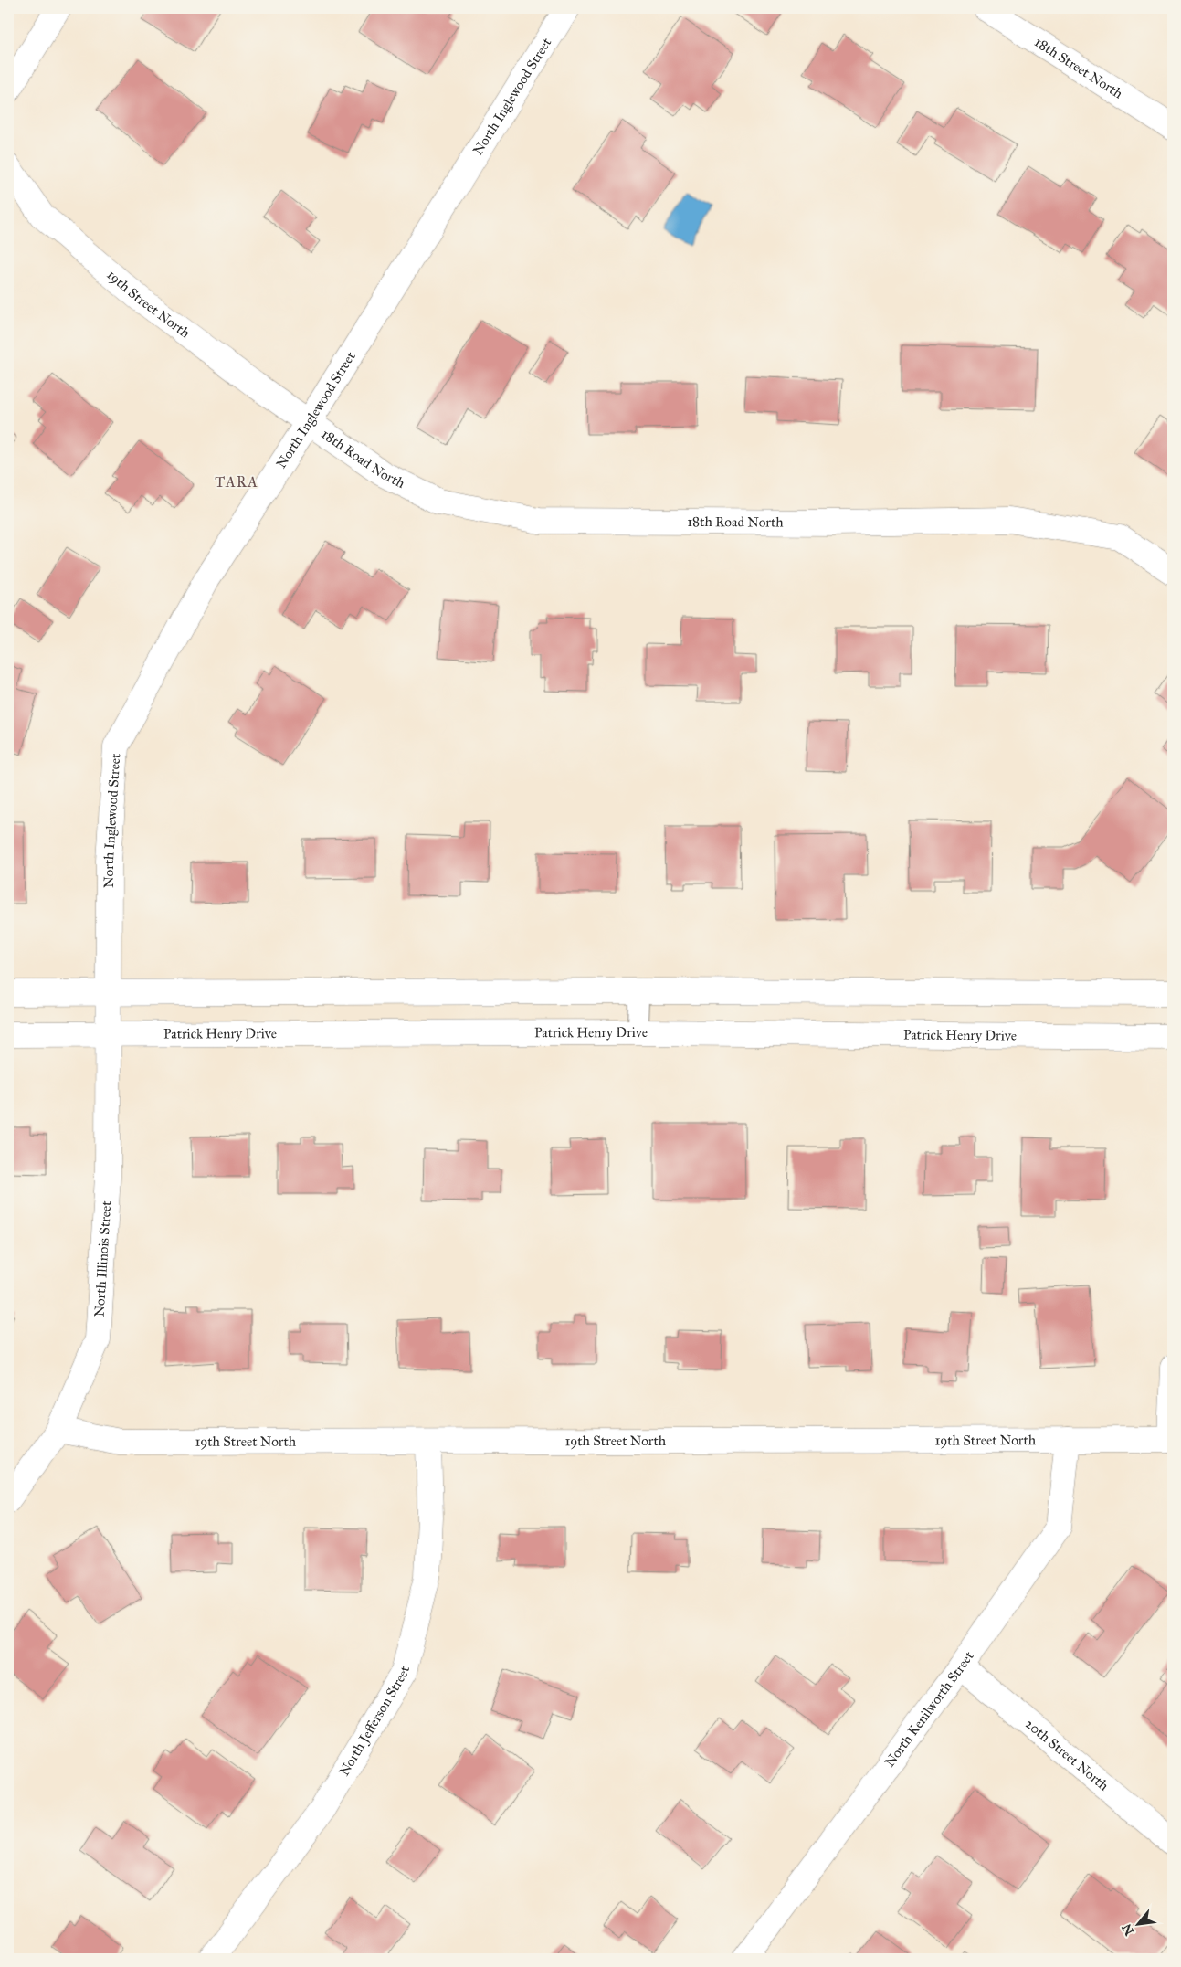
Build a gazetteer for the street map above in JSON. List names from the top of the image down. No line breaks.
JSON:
{"streets":{"street":["18th Street North","North Inglewood Street","19th Street North","18th Road North","Patrick Henry Drive","North Illinois Street","North Kenilworth Street","North Jefferson Street","20th Street North"]},"crossings":[["North Inglewood Street","19th Street North"],["North Inglewood Street","18th Road North"],["North Inglewood Street","North Illinois Street"],["19th Street North","18th Road North"],["19th Street North","North Illinois Street"],["19th Street North","North Kenilworth Street"],["19th Street North","North Jefferson Street"],["Patrick Henry Drive","North Illinois Street"],["North Kenilworth Street","20th Street North"]],"districts":["TARA"],"north":"bottom left"}
